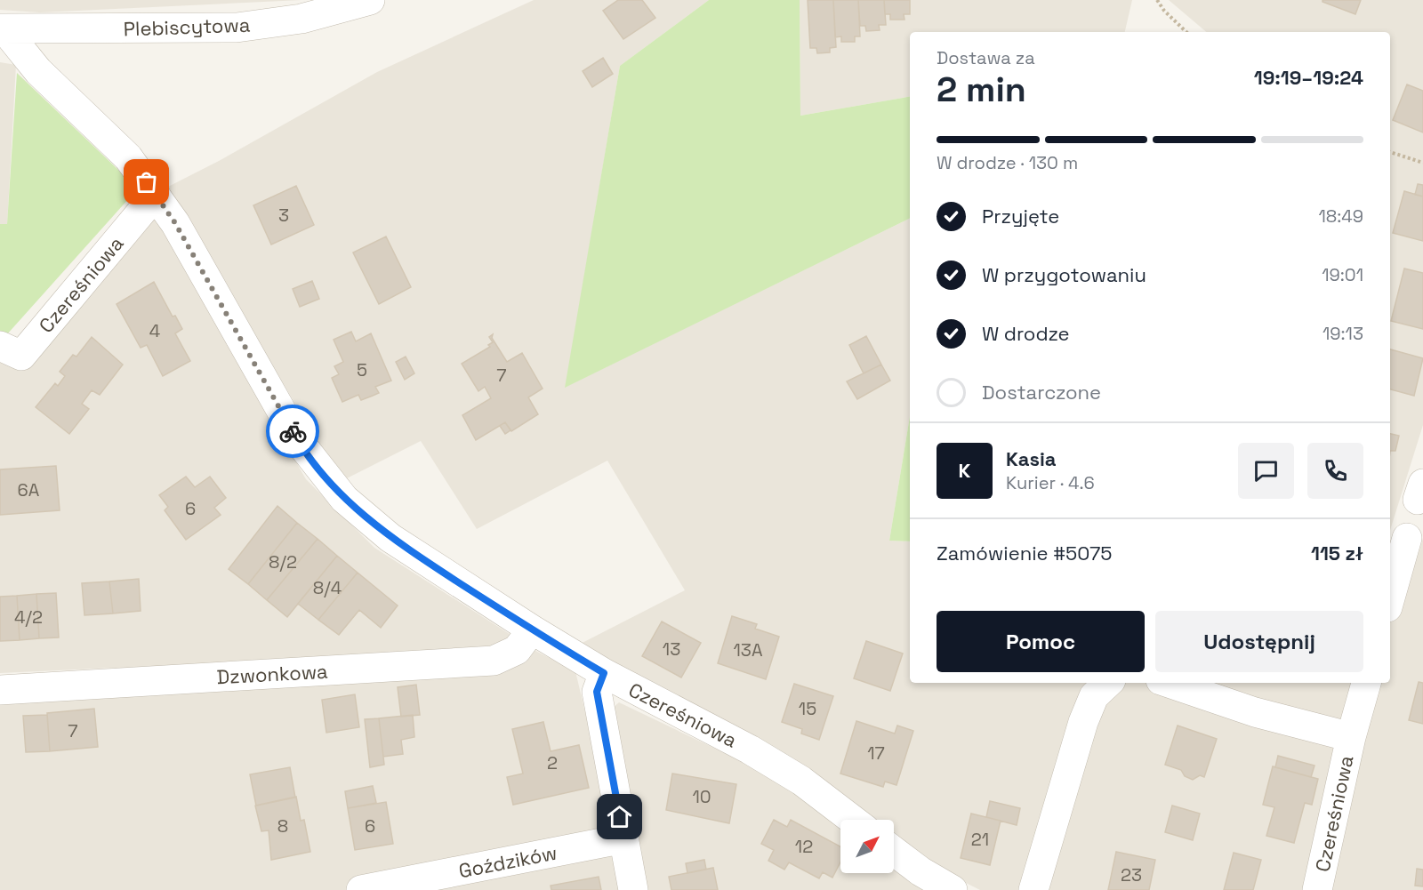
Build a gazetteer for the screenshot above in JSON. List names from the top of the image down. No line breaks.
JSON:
{"streets":{"street":["Plebiscytowa","Czereśniowa","Dzwonkowa","Goździków"]},"crossings":[["Plebiscytowa","Czereśniowa"],["Czereśniowa","Dzwonkowa"]],"house_numbers":["3","4","5","7","6A","6","8/2","8/4","4/2","13","13A","15","7","17","2","10","8","6","21","12","23"],"north":"top right","page":{"heading":["2 min","Dostawa za","19:19–19:24"],"panel":["Kasia","Kurier · 4.6","Zamówienie #5075","115 zł"],"bar":"W drodze · 130 m","list":[["Przyjęte","18:49"],["W przygotowaniu","19:01"],["W drodze","19:13"],"Dostarczone"],"round":"K","buttons":["Pomoc","Udostępnij"]}}
